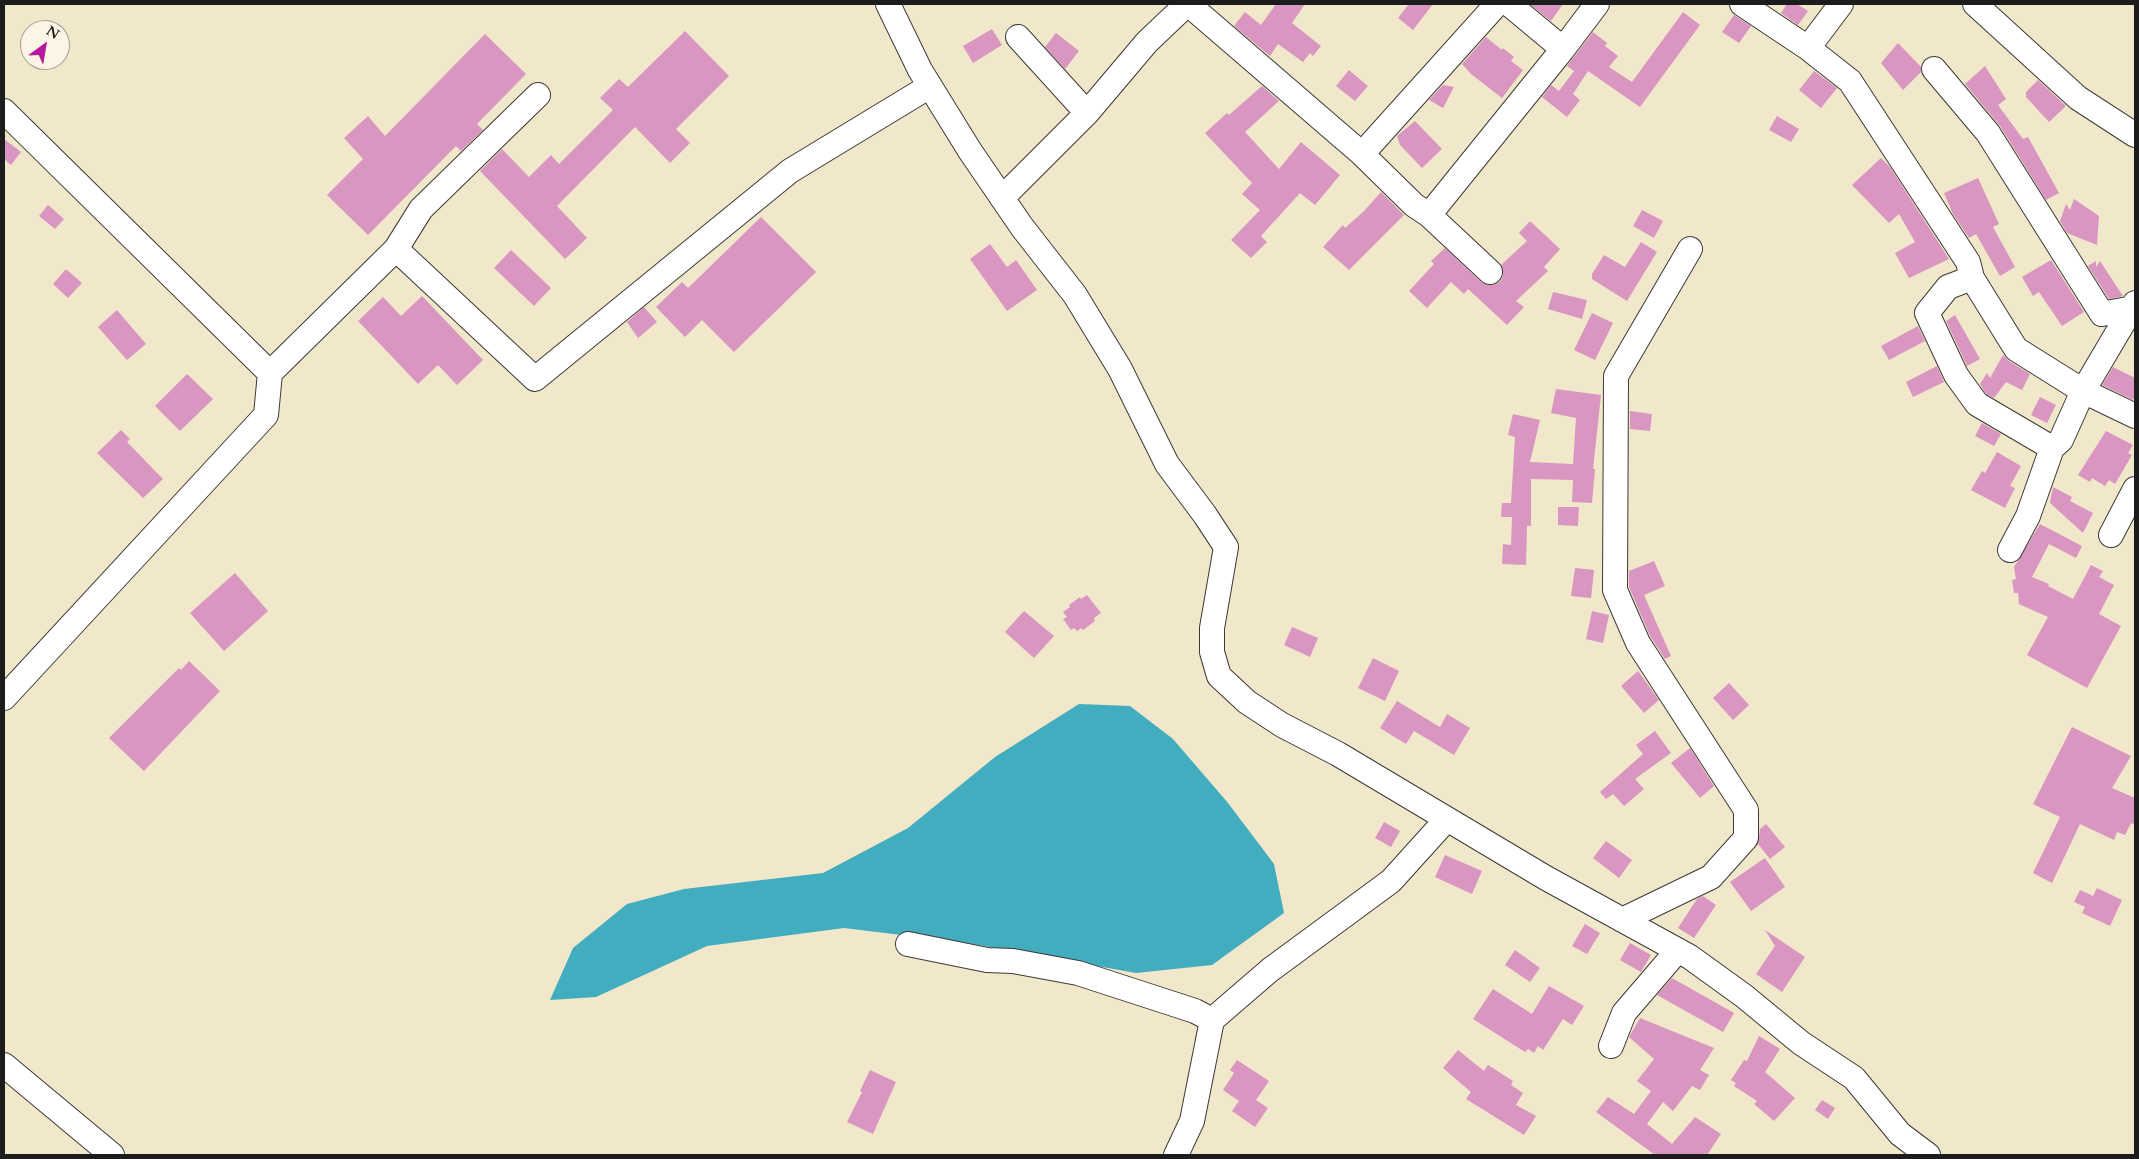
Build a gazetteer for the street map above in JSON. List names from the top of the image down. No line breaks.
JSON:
{"north":"top right"}
